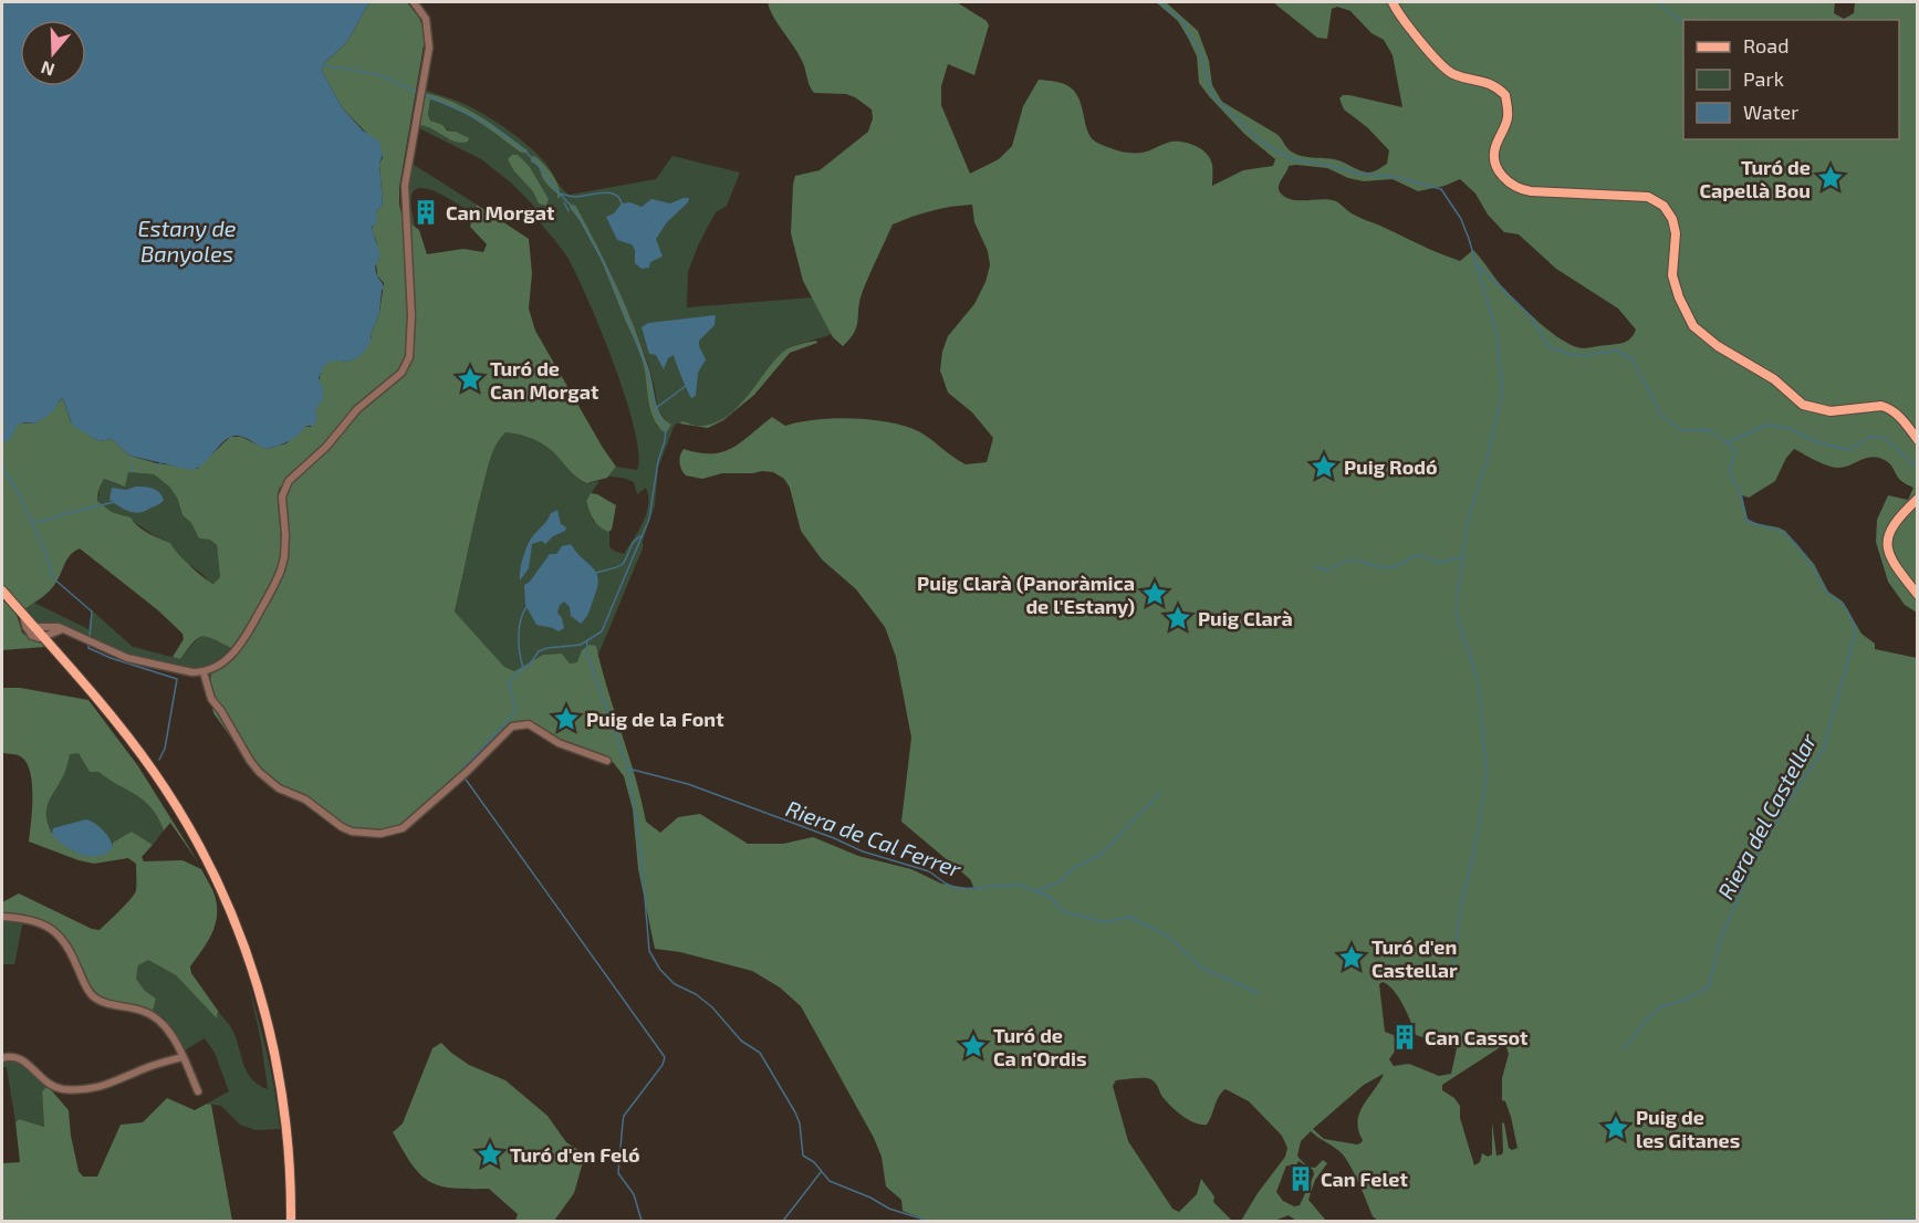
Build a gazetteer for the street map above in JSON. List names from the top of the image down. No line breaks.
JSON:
{"water":["Estany de Banyoles","Riera del Castellar","Riera de Cal Ferrer"],"places":{"place":["Turó de Capellà Bou","Turó de Can Morgat","Puig Rodó","Puig Clarà (Panoràmica de l'Estany)","Puig Clarà","Puig de la Font","Turó d'en Castellar","Turó de Ca n'Ordis","Puig de les Gitanes","Turó d'en Feló"],"building":["Can Morgat","Can Cassot","Can Felet"]},"legend":["Road","Park","Water"],"north":"bottom"}
